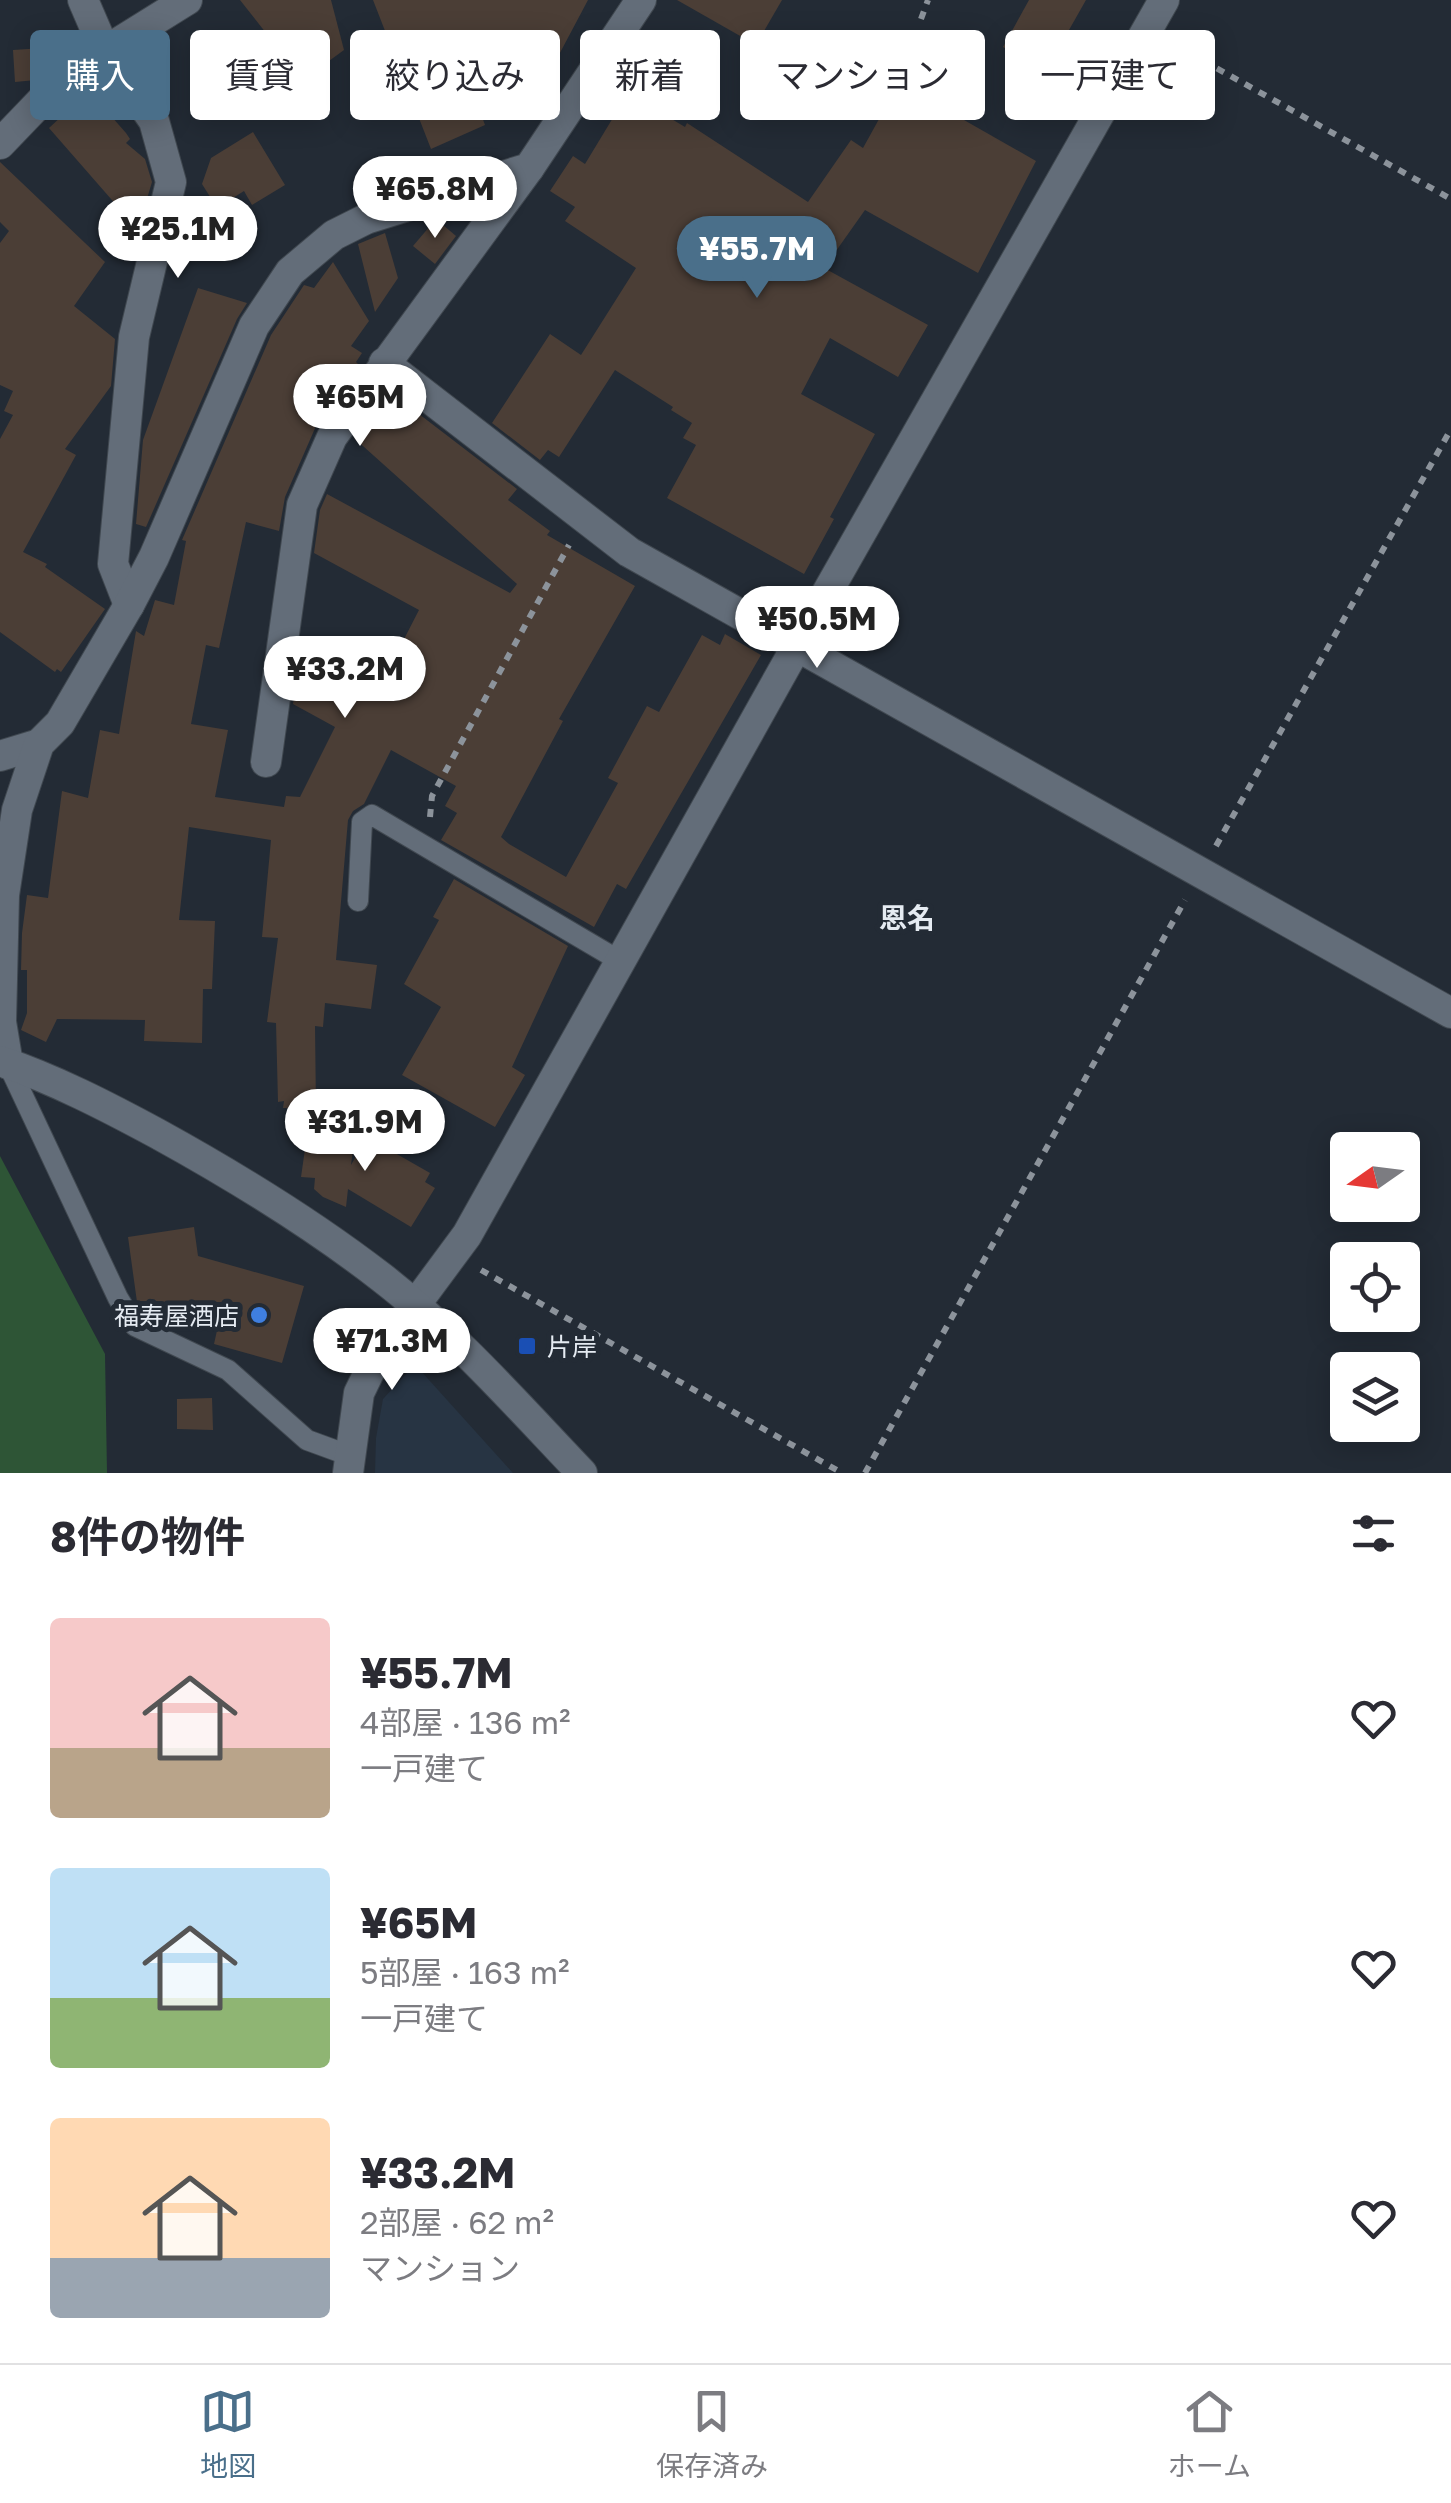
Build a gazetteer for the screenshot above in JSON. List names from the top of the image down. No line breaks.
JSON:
{"districts":["恩名"],"places":{"other":["福寿屋酒店"],"transit":["片岸"]},"north":"left","page":{"chip":["購入","賃貸","絞り込み","新着","マンション","一戸建て"],"price":["¥65.8M","¥25.1M","¥55.7M","¥65M","¥50.5M","¥33.2M","¥31.9M","¥71.3M"],"heading":"8件の物件","list":[{"name":"¥55.7M","note":"4部屋 · 136 m² · 一戸建て"},{"name":"¥65M","note":"5部屋 · 163 m² · 一戸建て"},{"name":"¥33.2M","note":"2部屋 · 62 m² · マンション"}],"tabs":["地図","保存済み","ホーム"]}}
